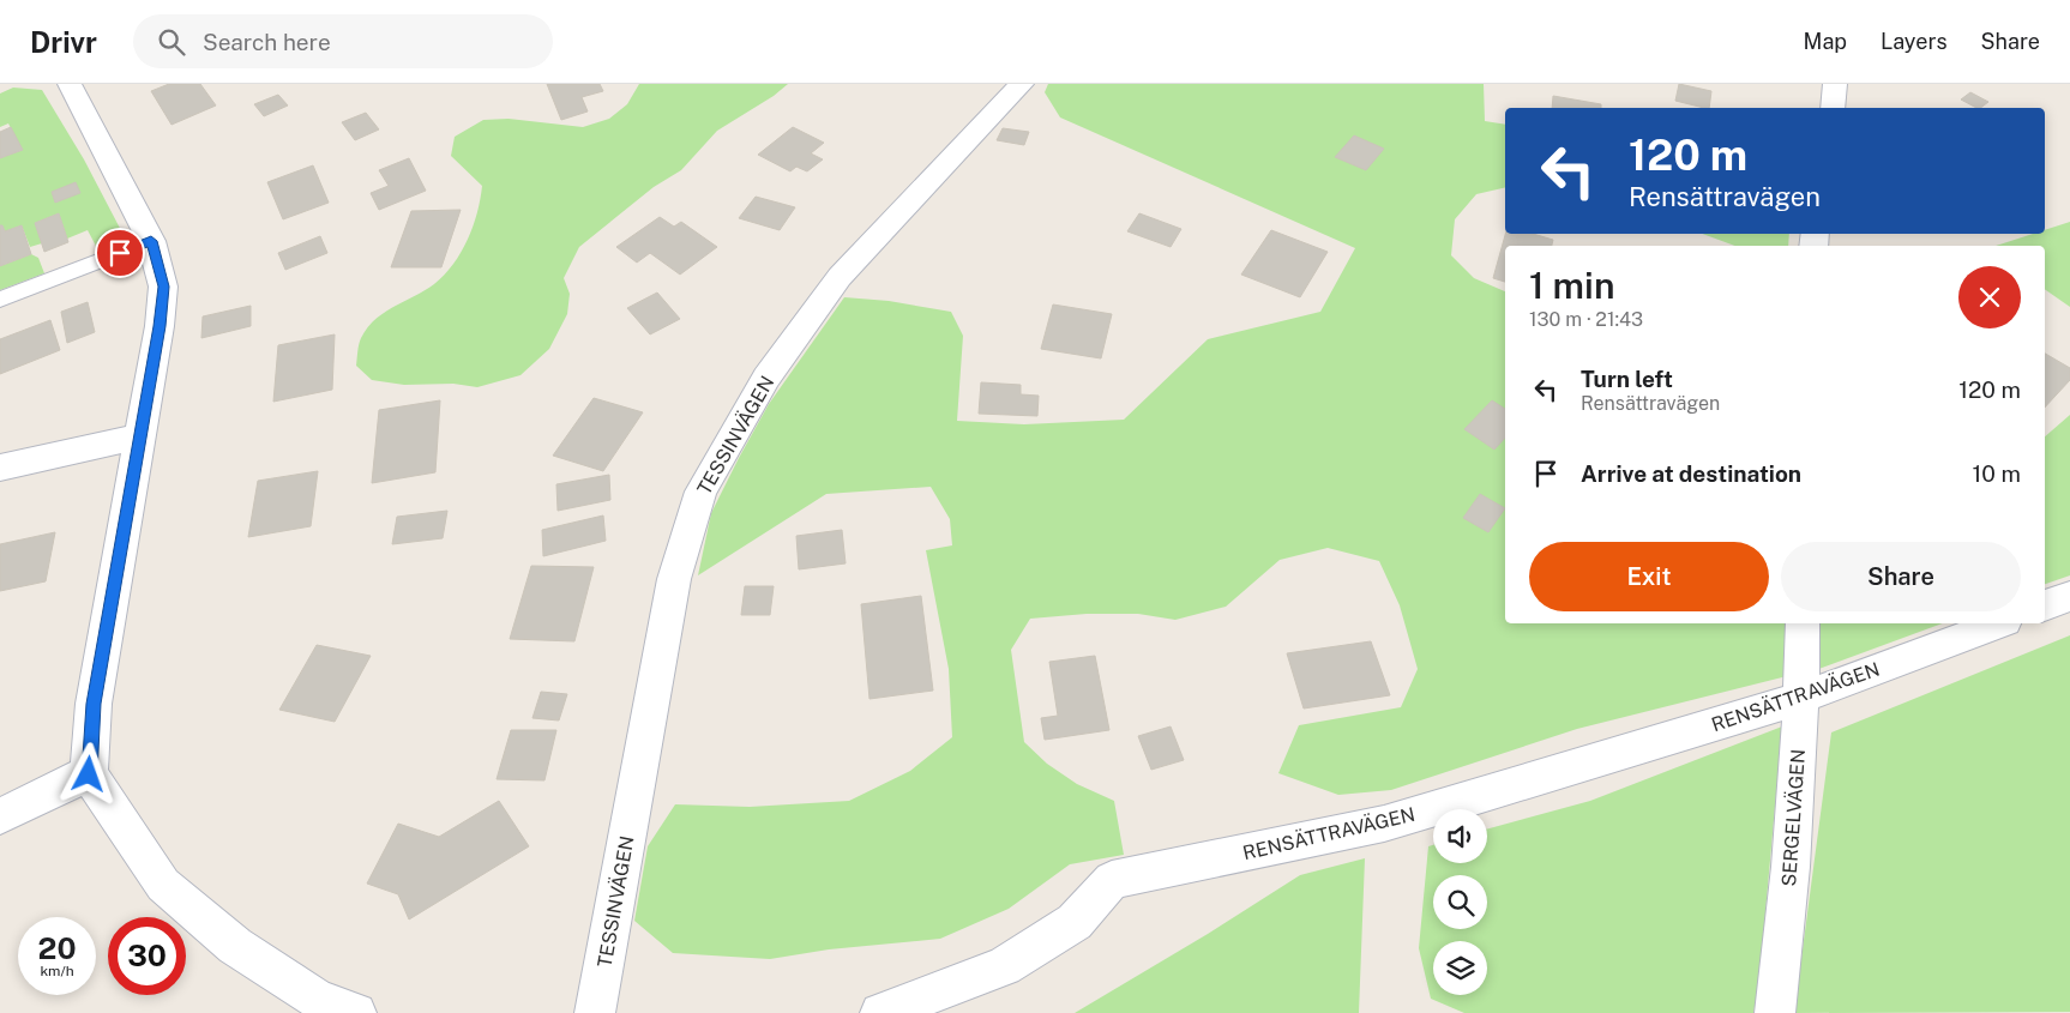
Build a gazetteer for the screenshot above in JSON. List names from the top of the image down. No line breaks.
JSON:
{"streets":{"street":["TESSINVÄGEN","RENSÄTTRAVÄGEN","SERGELVÄGEN"]},"crossings":[["RENSÄTTRAVÄGEN","SERGELVÄGEN"]],"page":{"header":"Drivr","search":"Search here","nav":["Map","Layers","Share"],"turn":["120 m","Rensättravägen"],"heading":["1 min","130 m · 21:43"],"list":[{"name":"Turn left","note":"Rensättravägen","value":"120 m"},{"name":"Arrive at destination","value":"10 m"}],"buttons":["Exit","Share"],"speed":"20 km/h","limit":"30"}}
